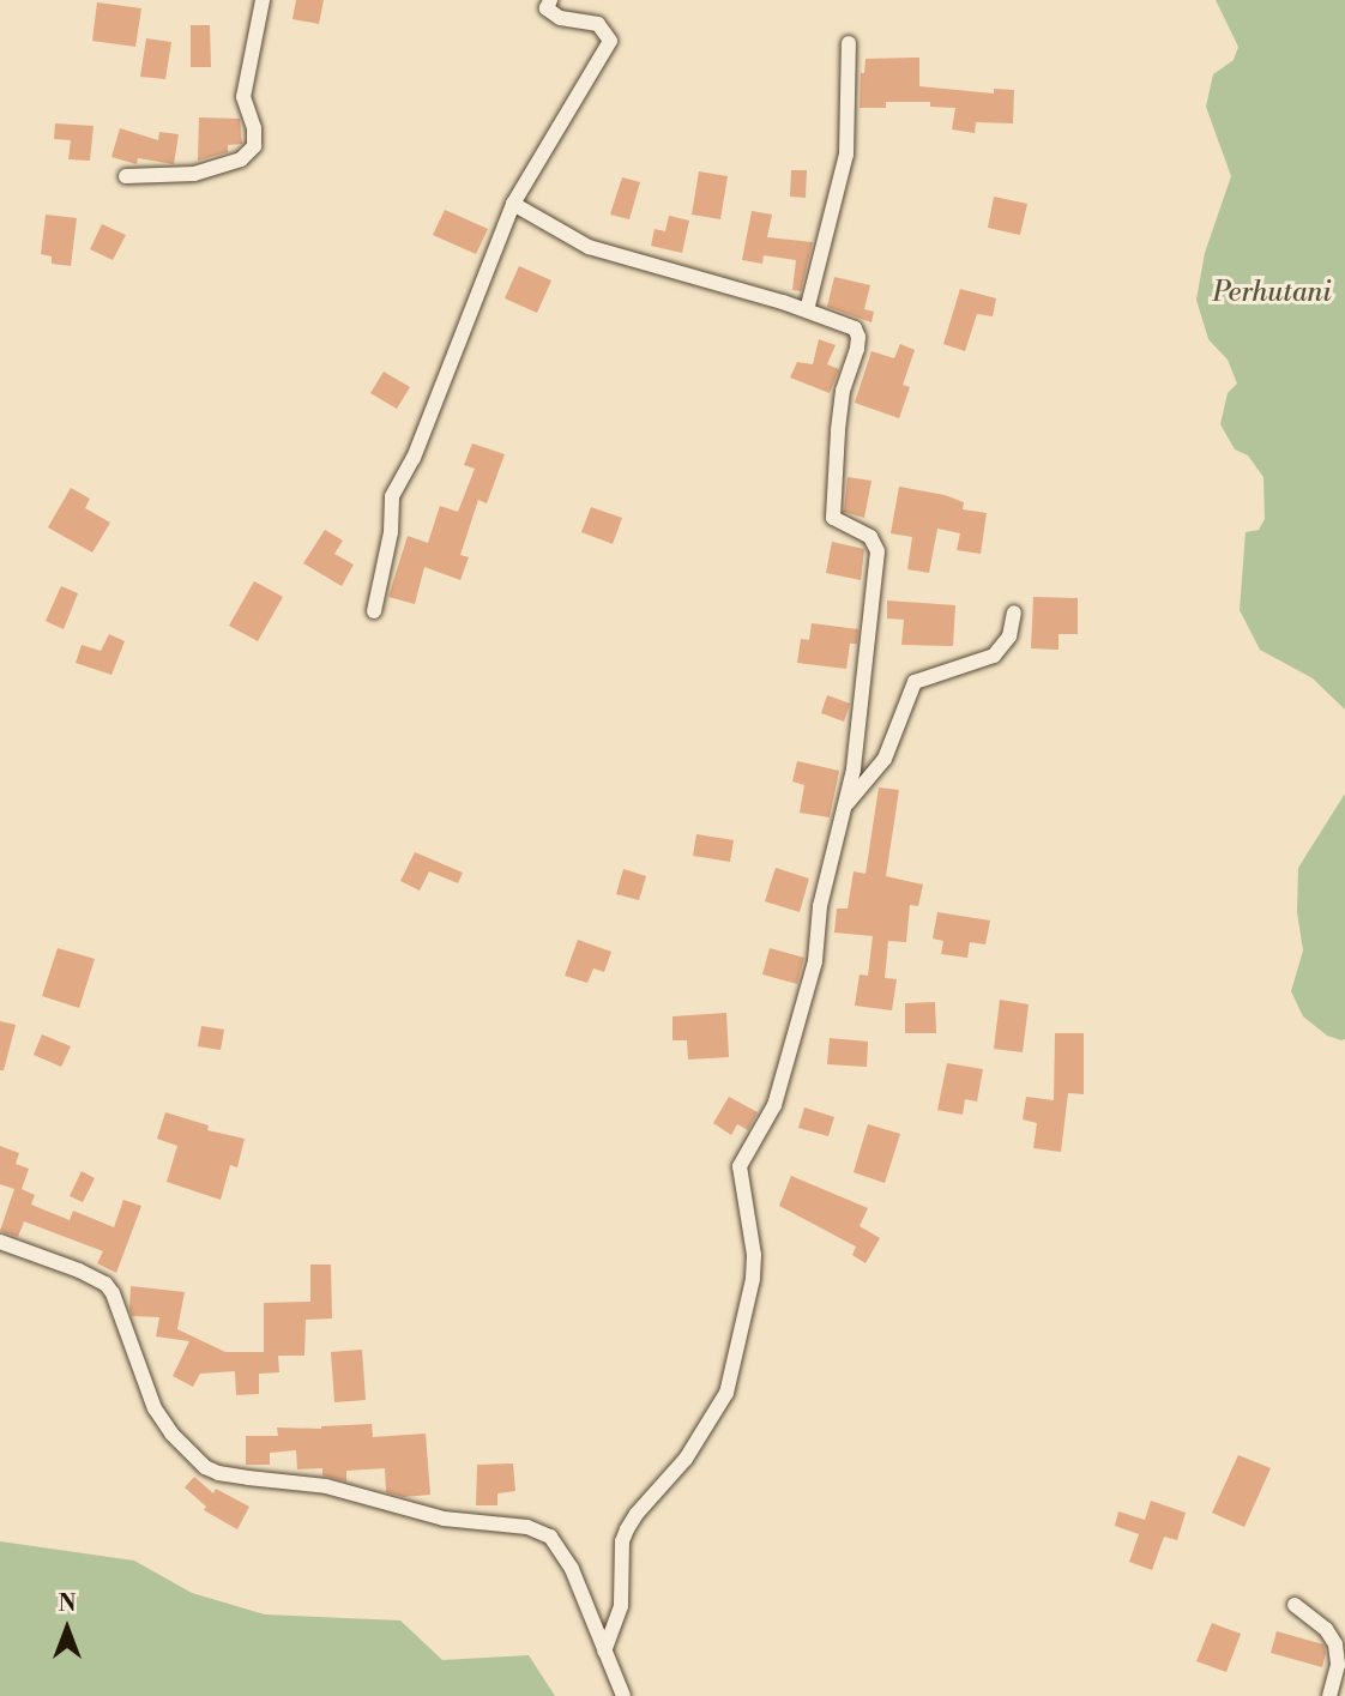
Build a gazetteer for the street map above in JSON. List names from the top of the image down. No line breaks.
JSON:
{"parks":["Perhutani"],"north":"top"}
